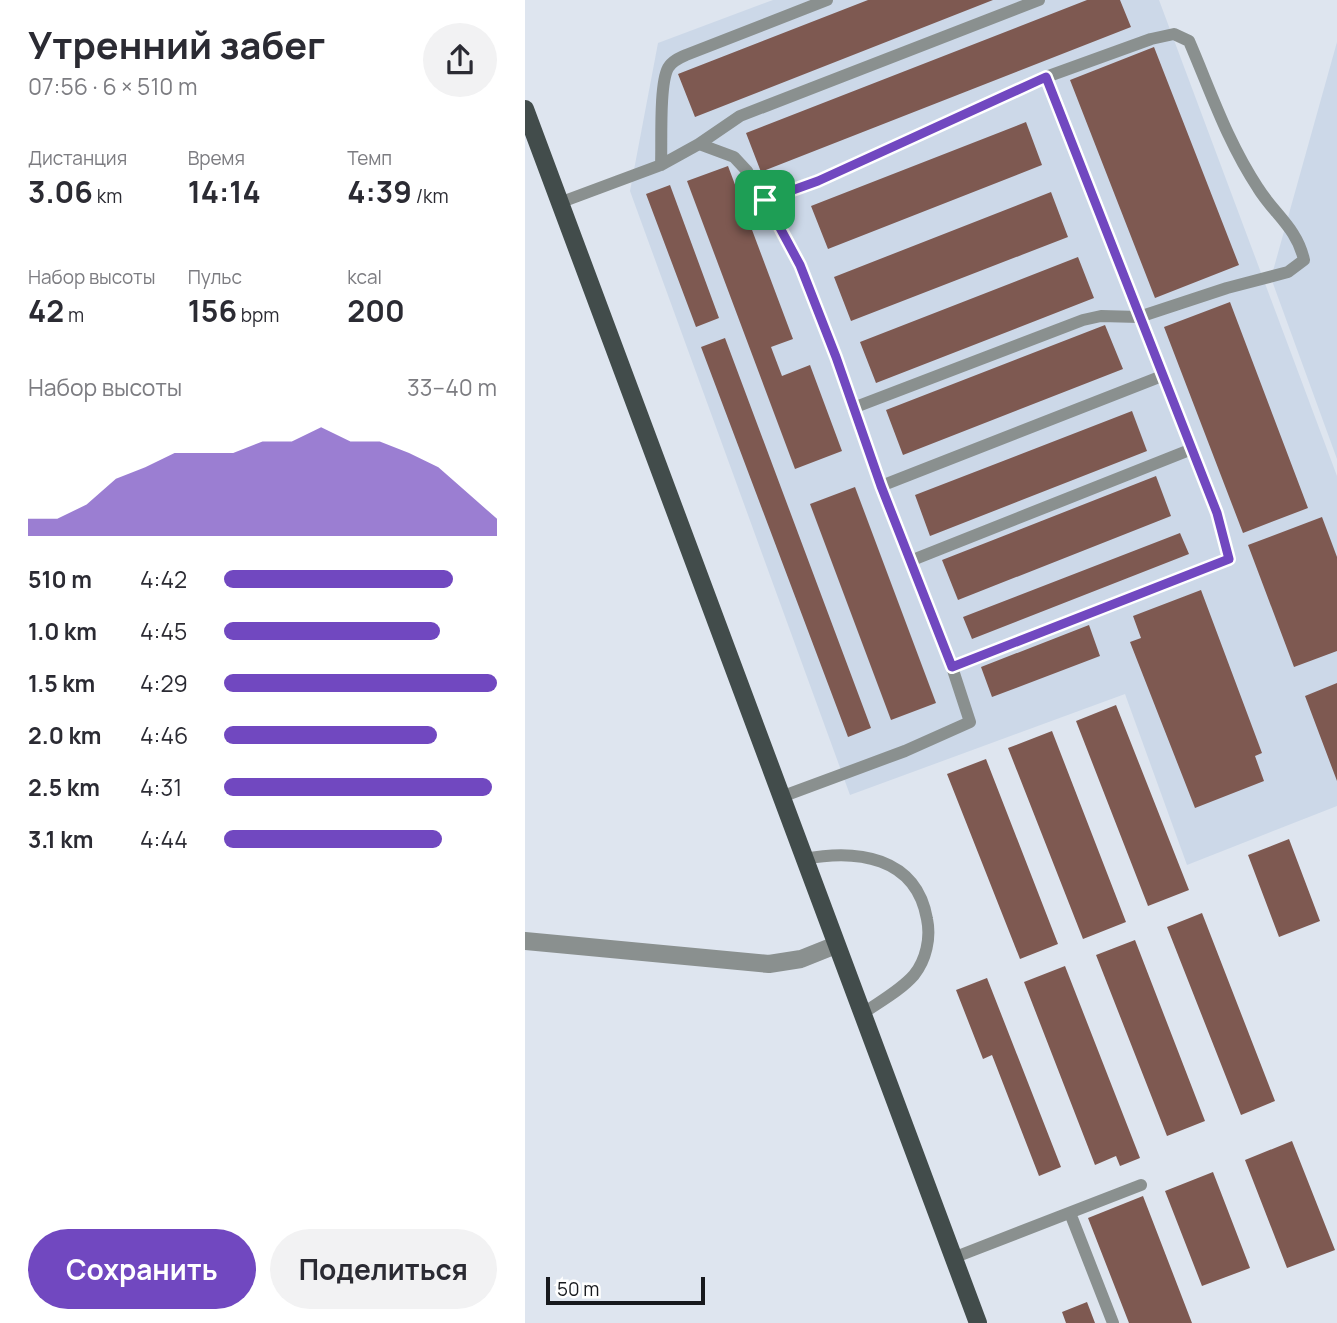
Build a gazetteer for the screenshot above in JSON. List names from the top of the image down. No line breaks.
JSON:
{"scale_bar":"50 m","page":{"heading":["Утренний забег","07:56 · 6 × 510 m"],"stats":[["Дистанция","3.06 km"],["Время","14:14"],["Темп","4:39 /km"],["Набор высоты","42 m"],["Пульс","156 bpm"],["kcal","200"]],"chart":["Набор высоты","33–40 m"],"list":[{"name":"510 m","note":"4:42"},{"name":"1.0 km","note":"4:45"},{"name":"1.5 km","note":"4:29"},{"name":"2.0 km","note":"4:46"},{"name":"2.5 km","note":"4:31"},{"name":"3.1 km","note":"4:44"}],"buttons":["Сохранить","Поделиться"],"scale":"50 m"}}
